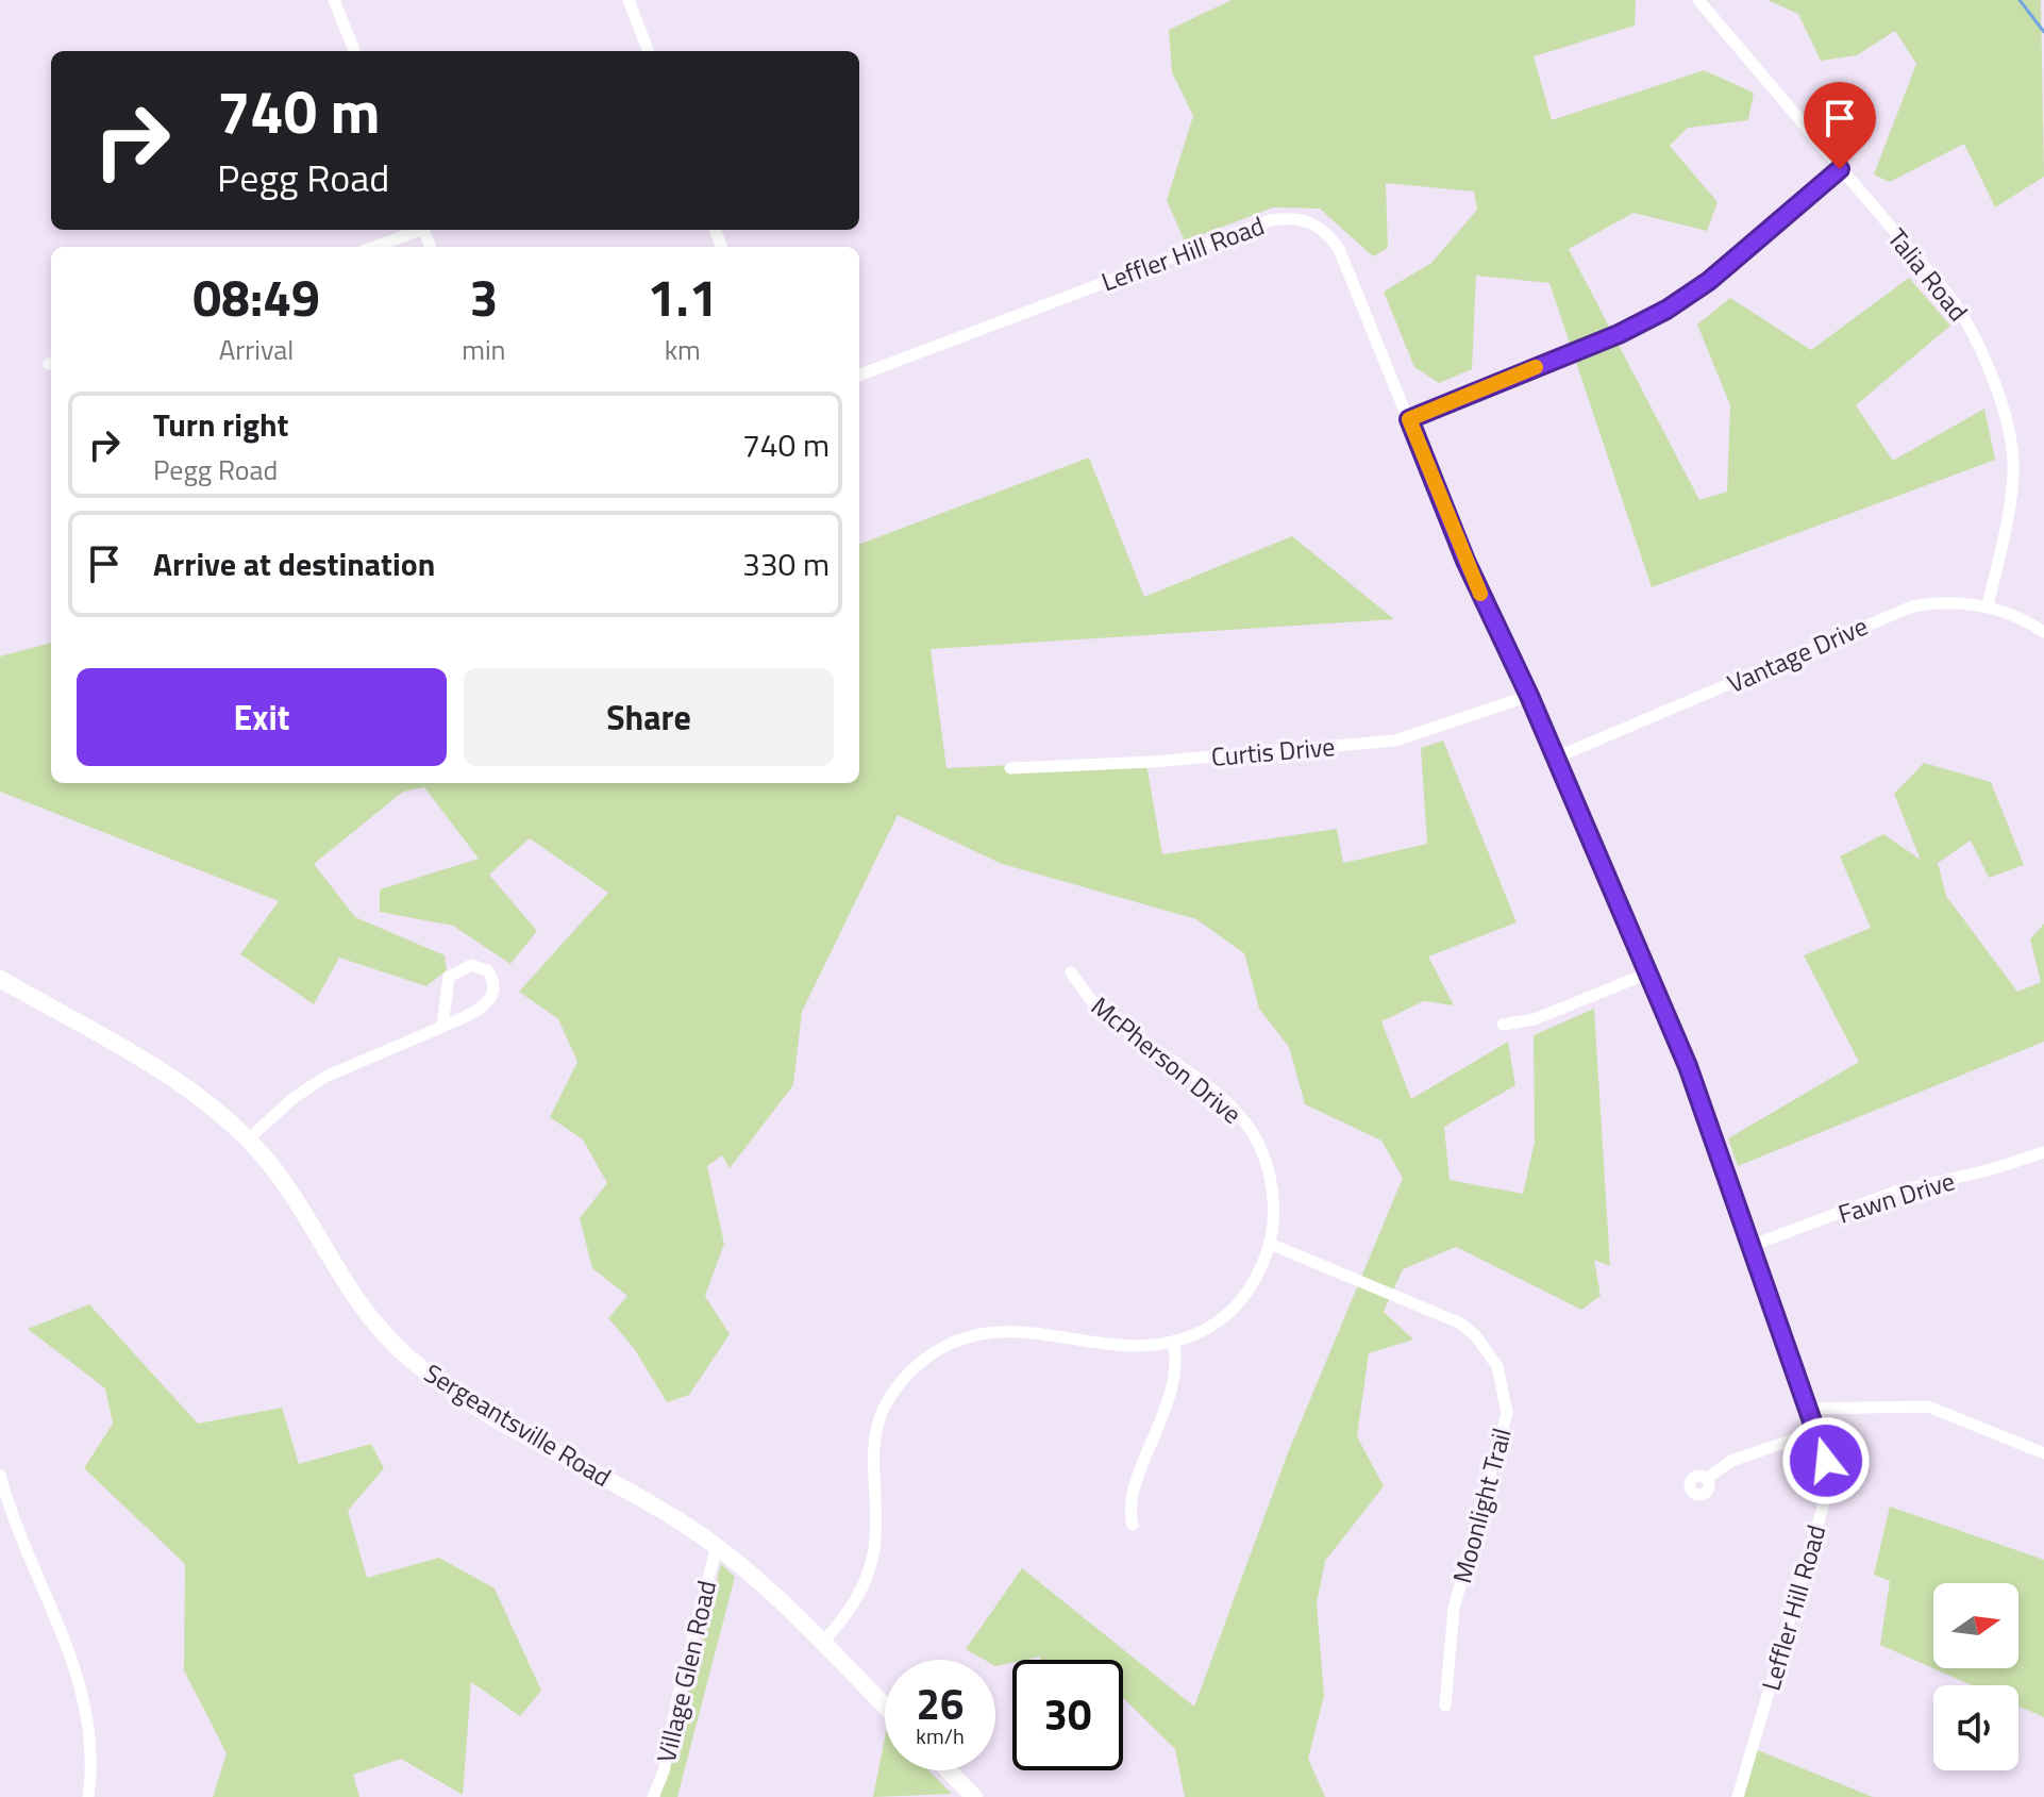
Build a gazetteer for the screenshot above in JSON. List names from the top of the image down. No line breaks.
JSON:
{"streets":{"main road":["Sergeantsville Road"],"street":["Leffler Hill Road","Talia Road","Vantage Drive","Curtis Drive","McPherson Drive","Fawn Drive","Moonlight Trail","Village Glen Road"]},"crossings":[["Leffler Hill Road","Vantage Drive"],["Leffler Hill Road","Curtis Drive"],["Leffler Hill Road","Fawn Drive"],["Talia Road","Vantage Drive"],["McPherson Drive","Sergeantsville Road"],["McPherson Drive","Moonlight Trail"],["Sergeantsville Road","Village Glen Road"]],"north":"right","page":{"turn":["740 m","Pegg Road"],"eta":["08:49","Arrival","3","min","1.1","km"],"list":[{"name":"Turn right","note":"Pegg Road","value":"740 m"},{"name":"Arrive at destination","value":"330 m"}],"buttons":["Exit","Share"],"speed":"26 km/h","limit":"30"}}
